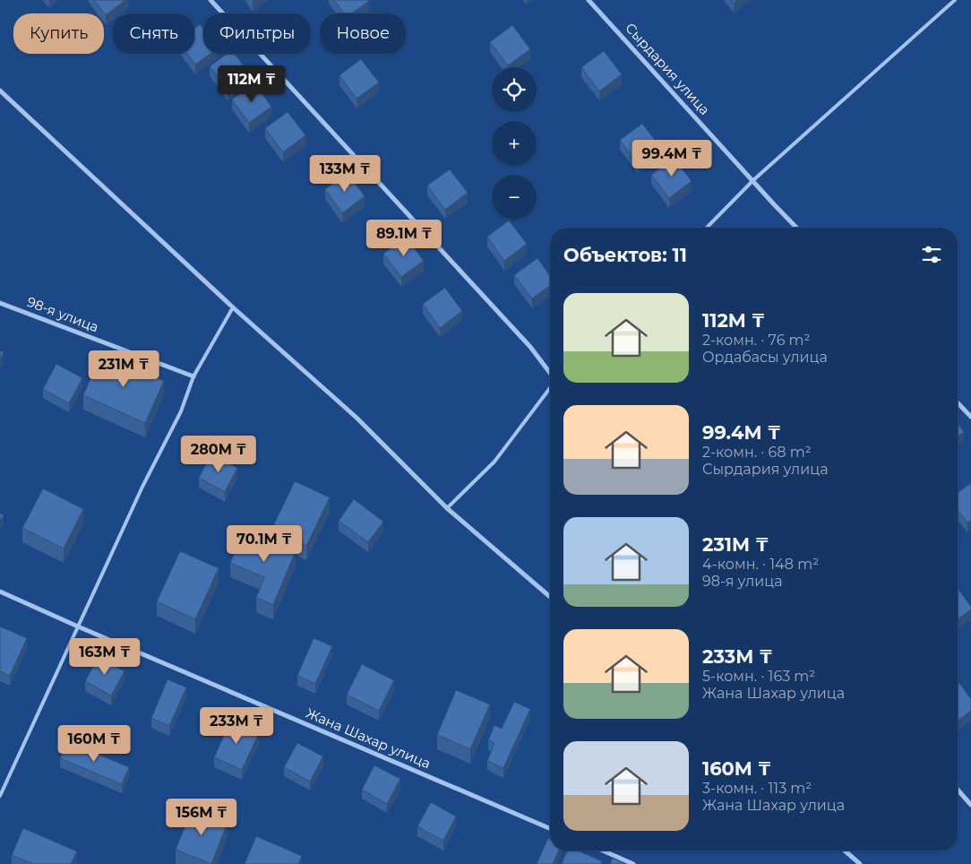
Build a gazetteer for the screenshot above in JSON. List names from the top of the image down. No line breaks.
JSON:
{"streets":{"street":["Сырдария улица","98-я улица","Жана Шахар улица"]},"page":{"chip":["Купить","Снять","Фильтры","Новое"],"price":["112M ₸","99.4M ₸","133M ₸","89.1M ₸","231M ₸","280M ₸","70.1M ₸","163M ₸","233M ₸","160M ₸","156M ₸"],"map_buttons":["+","−"],"heading":"Объектов: 11","list":[{"name":"112M ₸","note":"2-комн. · 76 m² · Ордабасы улица"},{"name":"99.4M ₸","note":"2-комн. · 68 m² · Сырдария улица"},{"name":"231M ₸","note":"4-комн. · 148 m² · 98-я улица"},{"name":"233M ₸","note":"5-комн. · 163 m² · Жана Шахар улица"},{"name":"160M ₸","note":"3-комн. · 113 m² · Жана Шахар улица"}]}}
